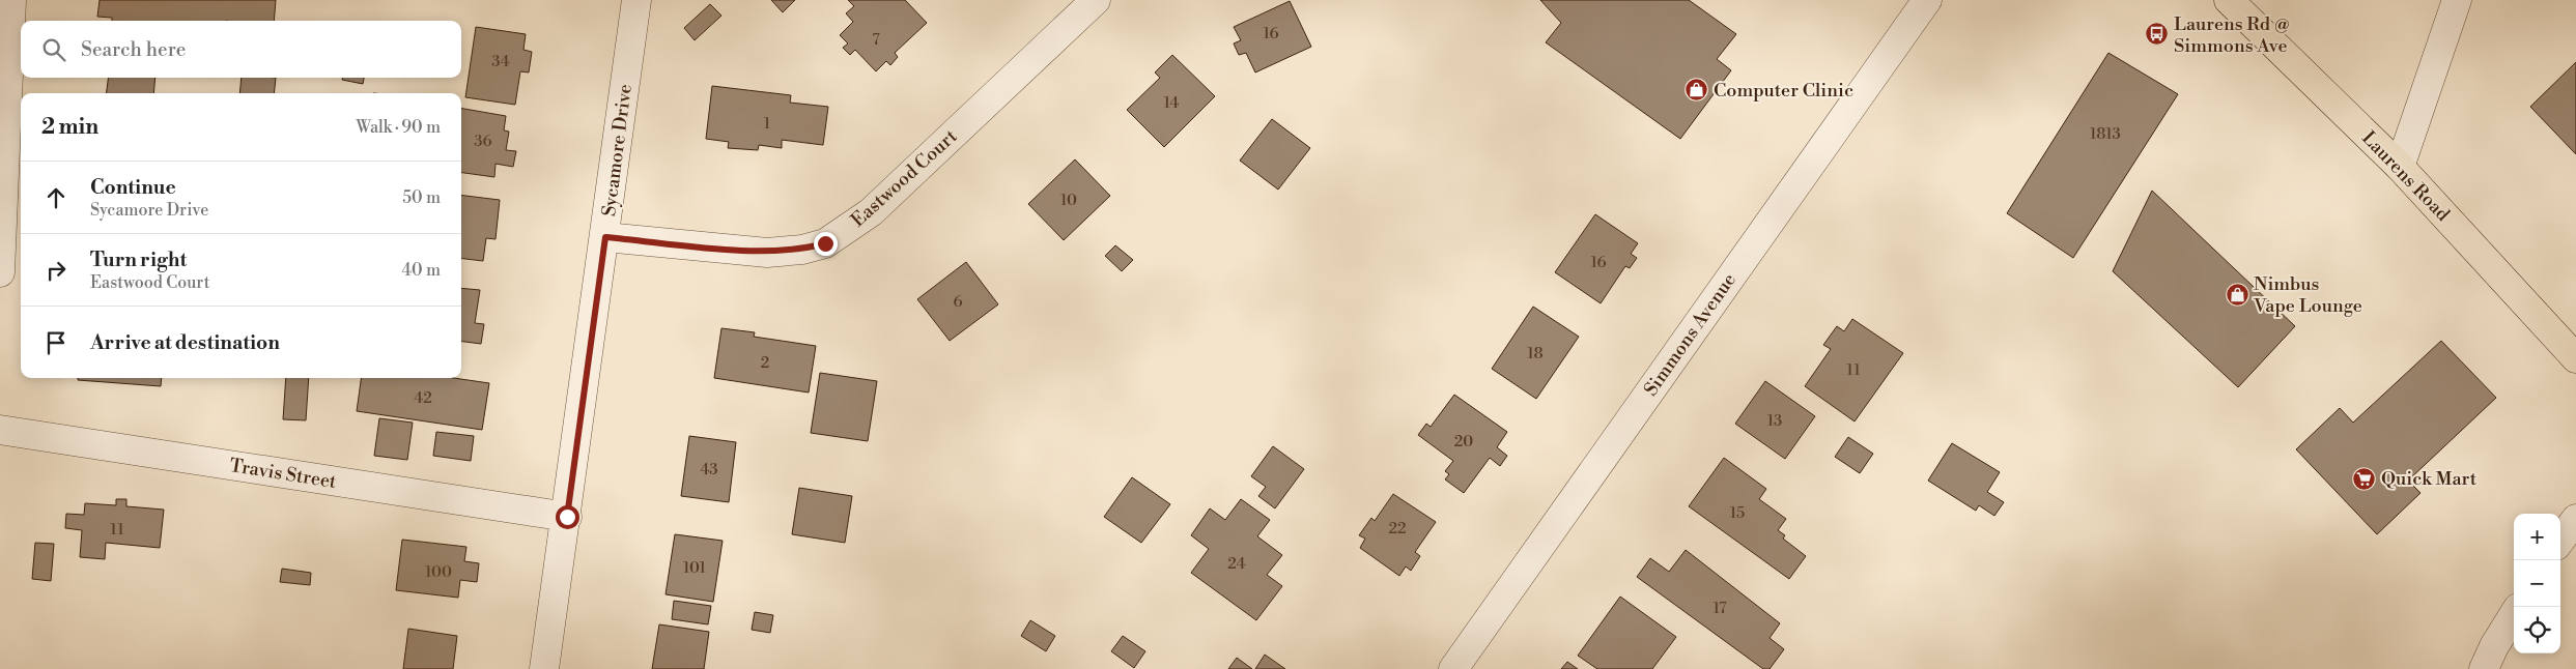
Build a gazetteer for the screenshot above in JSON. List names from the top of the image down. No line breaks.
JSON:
{"streets":{"main road":["Laurens Road"],"street":["Sycamore Drive","Eastwood Court","Simmons Avenue","Travis Street"]},"crossings":[["Sycamore Drive","Eastwood Court"],["Sycamore Drive","Travis Street"]],"places":{"bus stop":["Laurens Rd @ Simmons Ave"],"shop":["Computer Clinic","Nimbus Vape Lounge"],"supermarket":["Quick Mart"]},"house_numbers":["16","7","34","14","1","1813","36","10","16","6","18","2","11","42","13","20","43","15","22","11","24","101","100","17"],"page":{"search":"Search here","heading":["2 min","Walk · 90 m"],"list":[["Continue","Sycamore Drive","50 m"],["Turn right","Eastwood Court","40 m"],"Arrive at destination"],"map_buttons":["+","−"]}}
